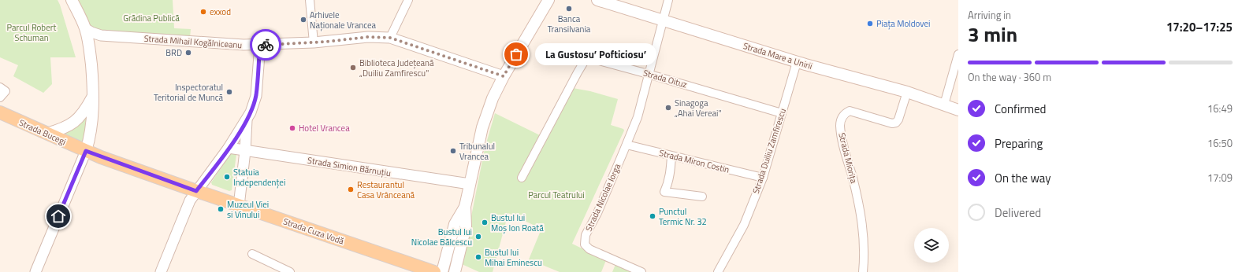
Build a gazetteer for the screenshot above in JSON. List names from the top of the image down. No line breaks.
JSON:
{"streets":{"main road":["Strada Mare a Unirii","Strada Bucegi","Strada Cuza Vodă"],"street":["Strada Mihail Kogălniceanu","Strada Oituz","Strada Duiliu Zamfirescu","Strada Miorița","Strada Miron Costin","Strada Simion Bărnuțiu","Strada Nicolae Iorga"]},"crossings":[["Strada Mare a Unirii","Strada Duiliu Zamfirescu"],["Strada Mare a Unirii","Strada Miorița"],["Strada Oituz","Strada Duiliu Zamfirescu"],["Strada Bucegi","Strada Cuza Vodă"],["Strada Duiliu Zamfirescu","Strada Miron Costin"],["Strada Miron Costin","Strada Nicolae Iorga"]],"parks":["Grădina Publică","Parcul Robert Schuman","Parcul Teatrului"],"places":["Banca Transilvania","exxod","Arhivele Naționale Vrancea","Piața Moldovei","BRD","La Gustosu’ Pofticiosu’","Biblioteca Județeană „Duiliu Zamfirescu\"","Inspectoratul Teritorial de Muncă","Sinagoga „Ahai Vereai\"","Hotel Vrancea","Tribunalul Vrancea","Statuia Independenței","Restaurantul Casa Vrânceană","Muzeul Viei si Vinului","Punctul Termic Nr. 32","Bustul lui Moș Ion Roată","Bustul lui Nicolae Bălcescu","Bustul lui Mihai Eminescu"],"page":{"heading":["3 min","Arriving in","17:20–17:25"],"bubble":"La Gustosu’ Pofticiosu’","bar":"On the way · 360 m","list":[["Confirmed","16:49"],["Preparing","16:50"],["On the way","17:09"],"Delivered"]}}
